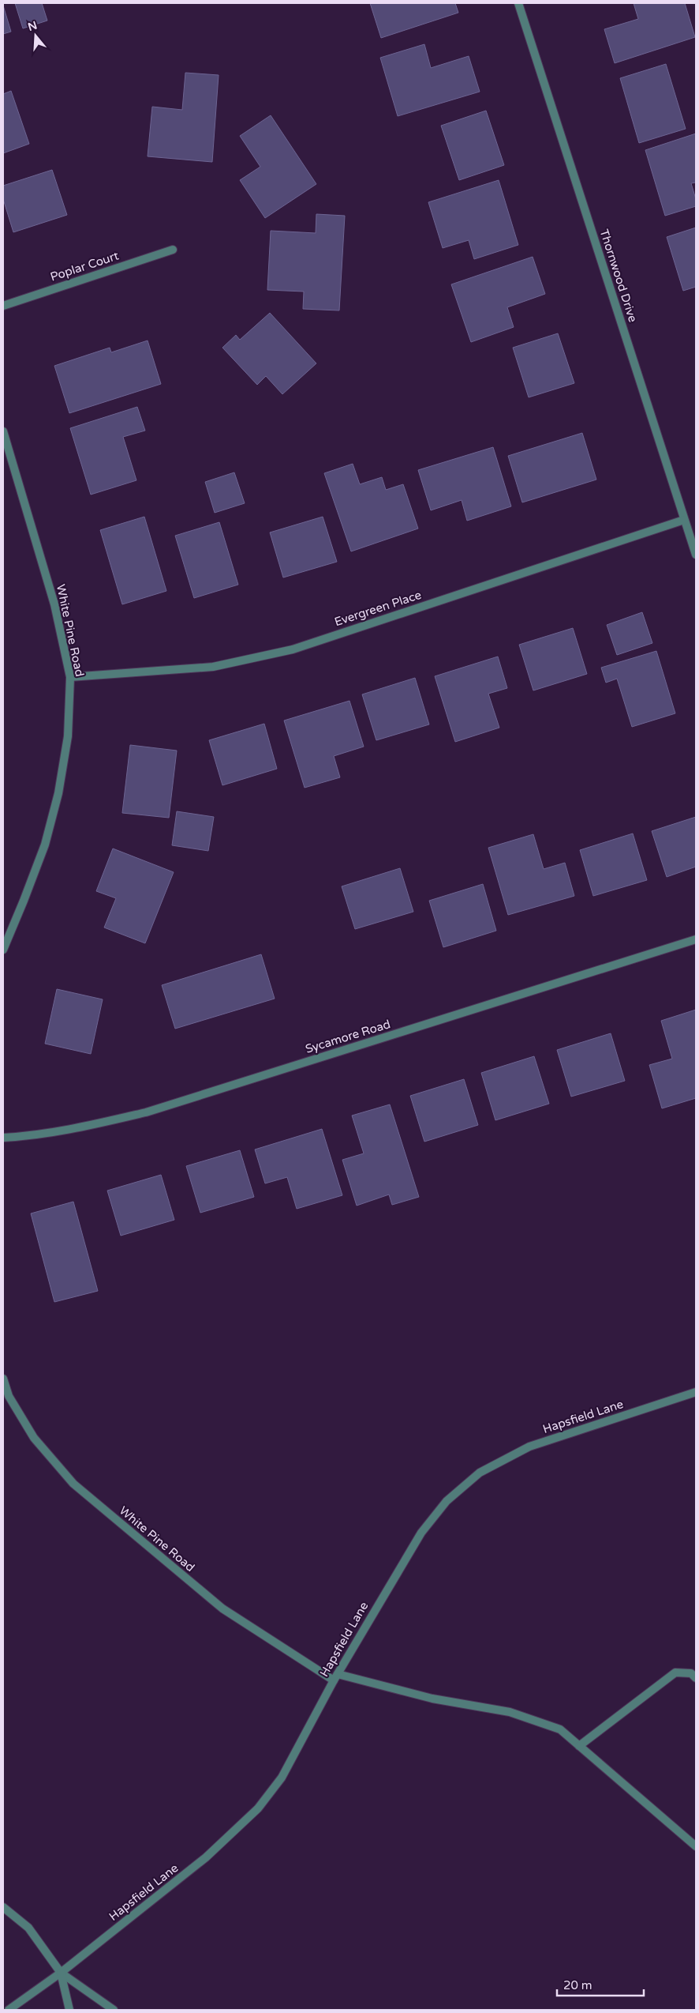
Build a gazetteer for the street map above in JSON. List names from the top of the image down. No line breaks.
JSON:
{"streets":{"street":["Poplar Court","Thornwood Drive","Evergreen Place","White Pine Road","Sycamore Road","Hapsfield Lane"]},"crossings":[["Thornwood Drive","Evergreen Place"],["Evergreen Place","White Pine Road"],["White Pine Road","Hapsfield Lane"]],"scale_bar":"20 m","north":"top"}
